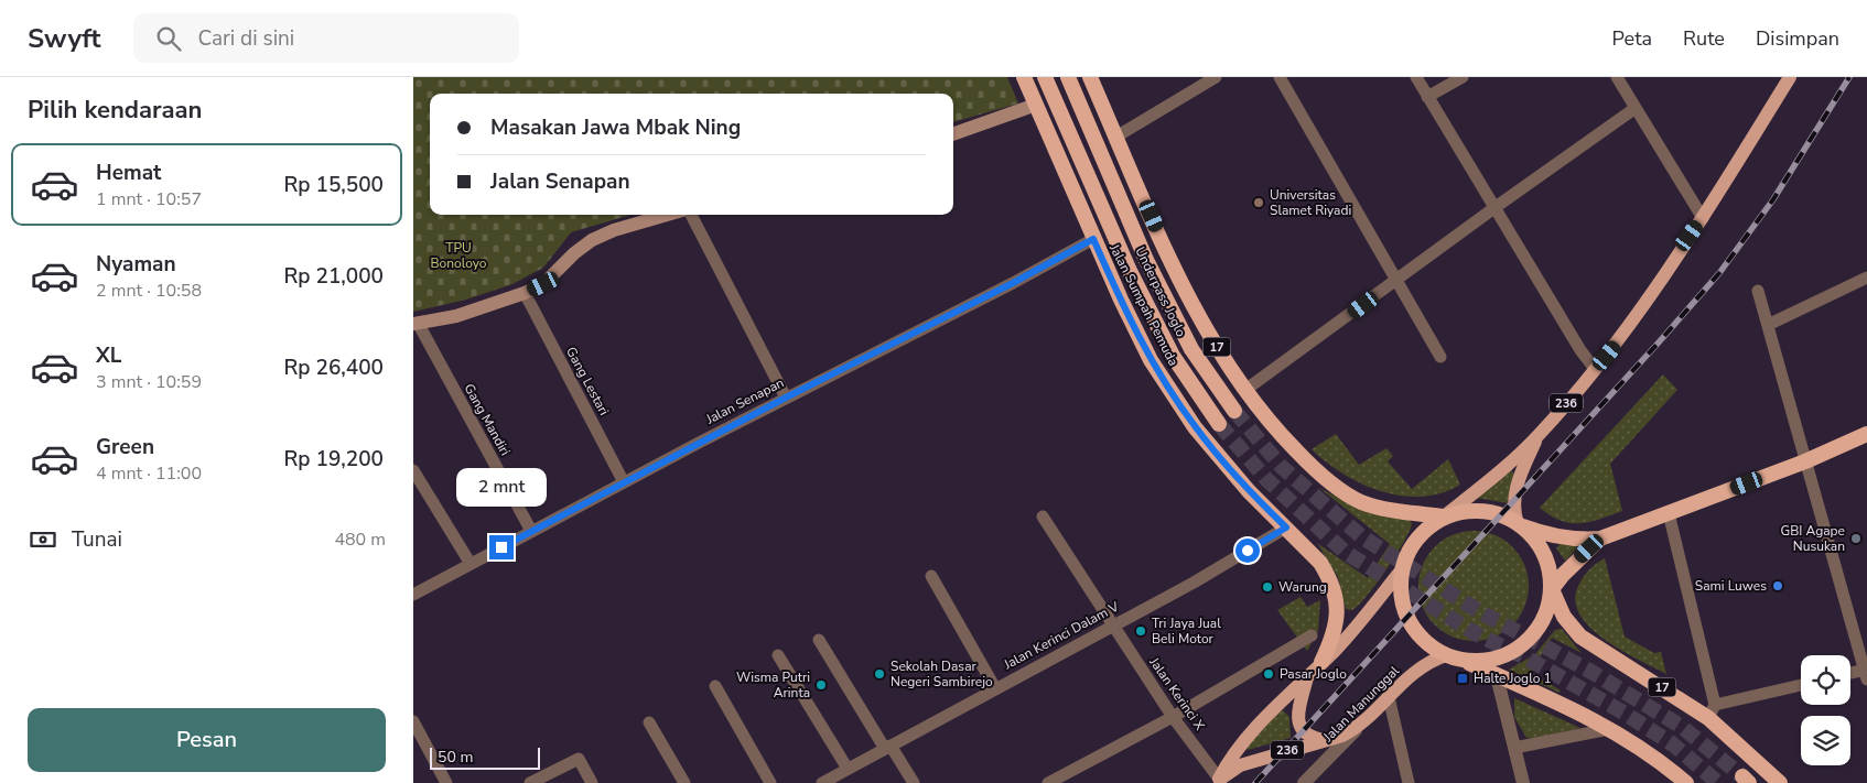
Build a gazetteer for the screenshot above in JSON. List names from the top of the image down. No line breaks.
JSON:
{"streets":{"highway":["Underpass Joglo","Jalan Sumpah Pemuda","17"],"main road":["236","Jalan Manunggal"],"street":["Gang Lestari","Jalan Senapan","Gang Mandiri","Jalan Kerinci Dalam V","Jalan Kerinci X"]},"crossings":[["Jalan Sumpah Pemuda","Jalan Senapan"],["Jalan Sumpah Pemuda","236"],["Jalan Sumpah Pemuda","Jalan Kerinci Dalam V"],["17","236"],["17","Jalan Manunggal"],["Gang Lestari","Jalan Senapan"],["Jalan Senapan","Gang Mandiri"],["236","Jalan Kerinci X"],["236","Jalan Manunggal"],["Jalan Kerinci Dalam V","Jalan Kerinci X"]],"parks":["TPU Bonoloyo"],"places":{"other":["Universitas Slamet Riyadi","GBI Agape Nusukan","Sami Luwes","Warung","Tri Jaya Jual Beli Motor","Sekolah Dasar Negeri Sambirejo","Pasar Joglo","Wisma Putri Arinta"],"transit":["Halte Joglo 1"]},"scale_bar":"50 m","page":{"header":"Swyft","search":"Cari di sini","nav":["Peta","Rute","Disimpan"],"heading":"Pilih kendaraan","banner":["Masakan Jawa Mbak Ning","Jalan Senapan"],"list":[{"name":"Hemat","note":"1 mnt · 10:57","value":"Rp 15,500"},{"name":"Nyaman","note":"2 mnt · 10:58","value":"Rp 21,000"},{"name":"XL","note":"3 mnt · 10:59","value":"Rp 26,400"},{"name":"Green","note":"4 mnt · 11:00","value":"Rp 19,200"}],"bubble":"2 mnt","pay":["Tunai","480 m"],"buttons":"Pesan","scale":"50 m"}}
